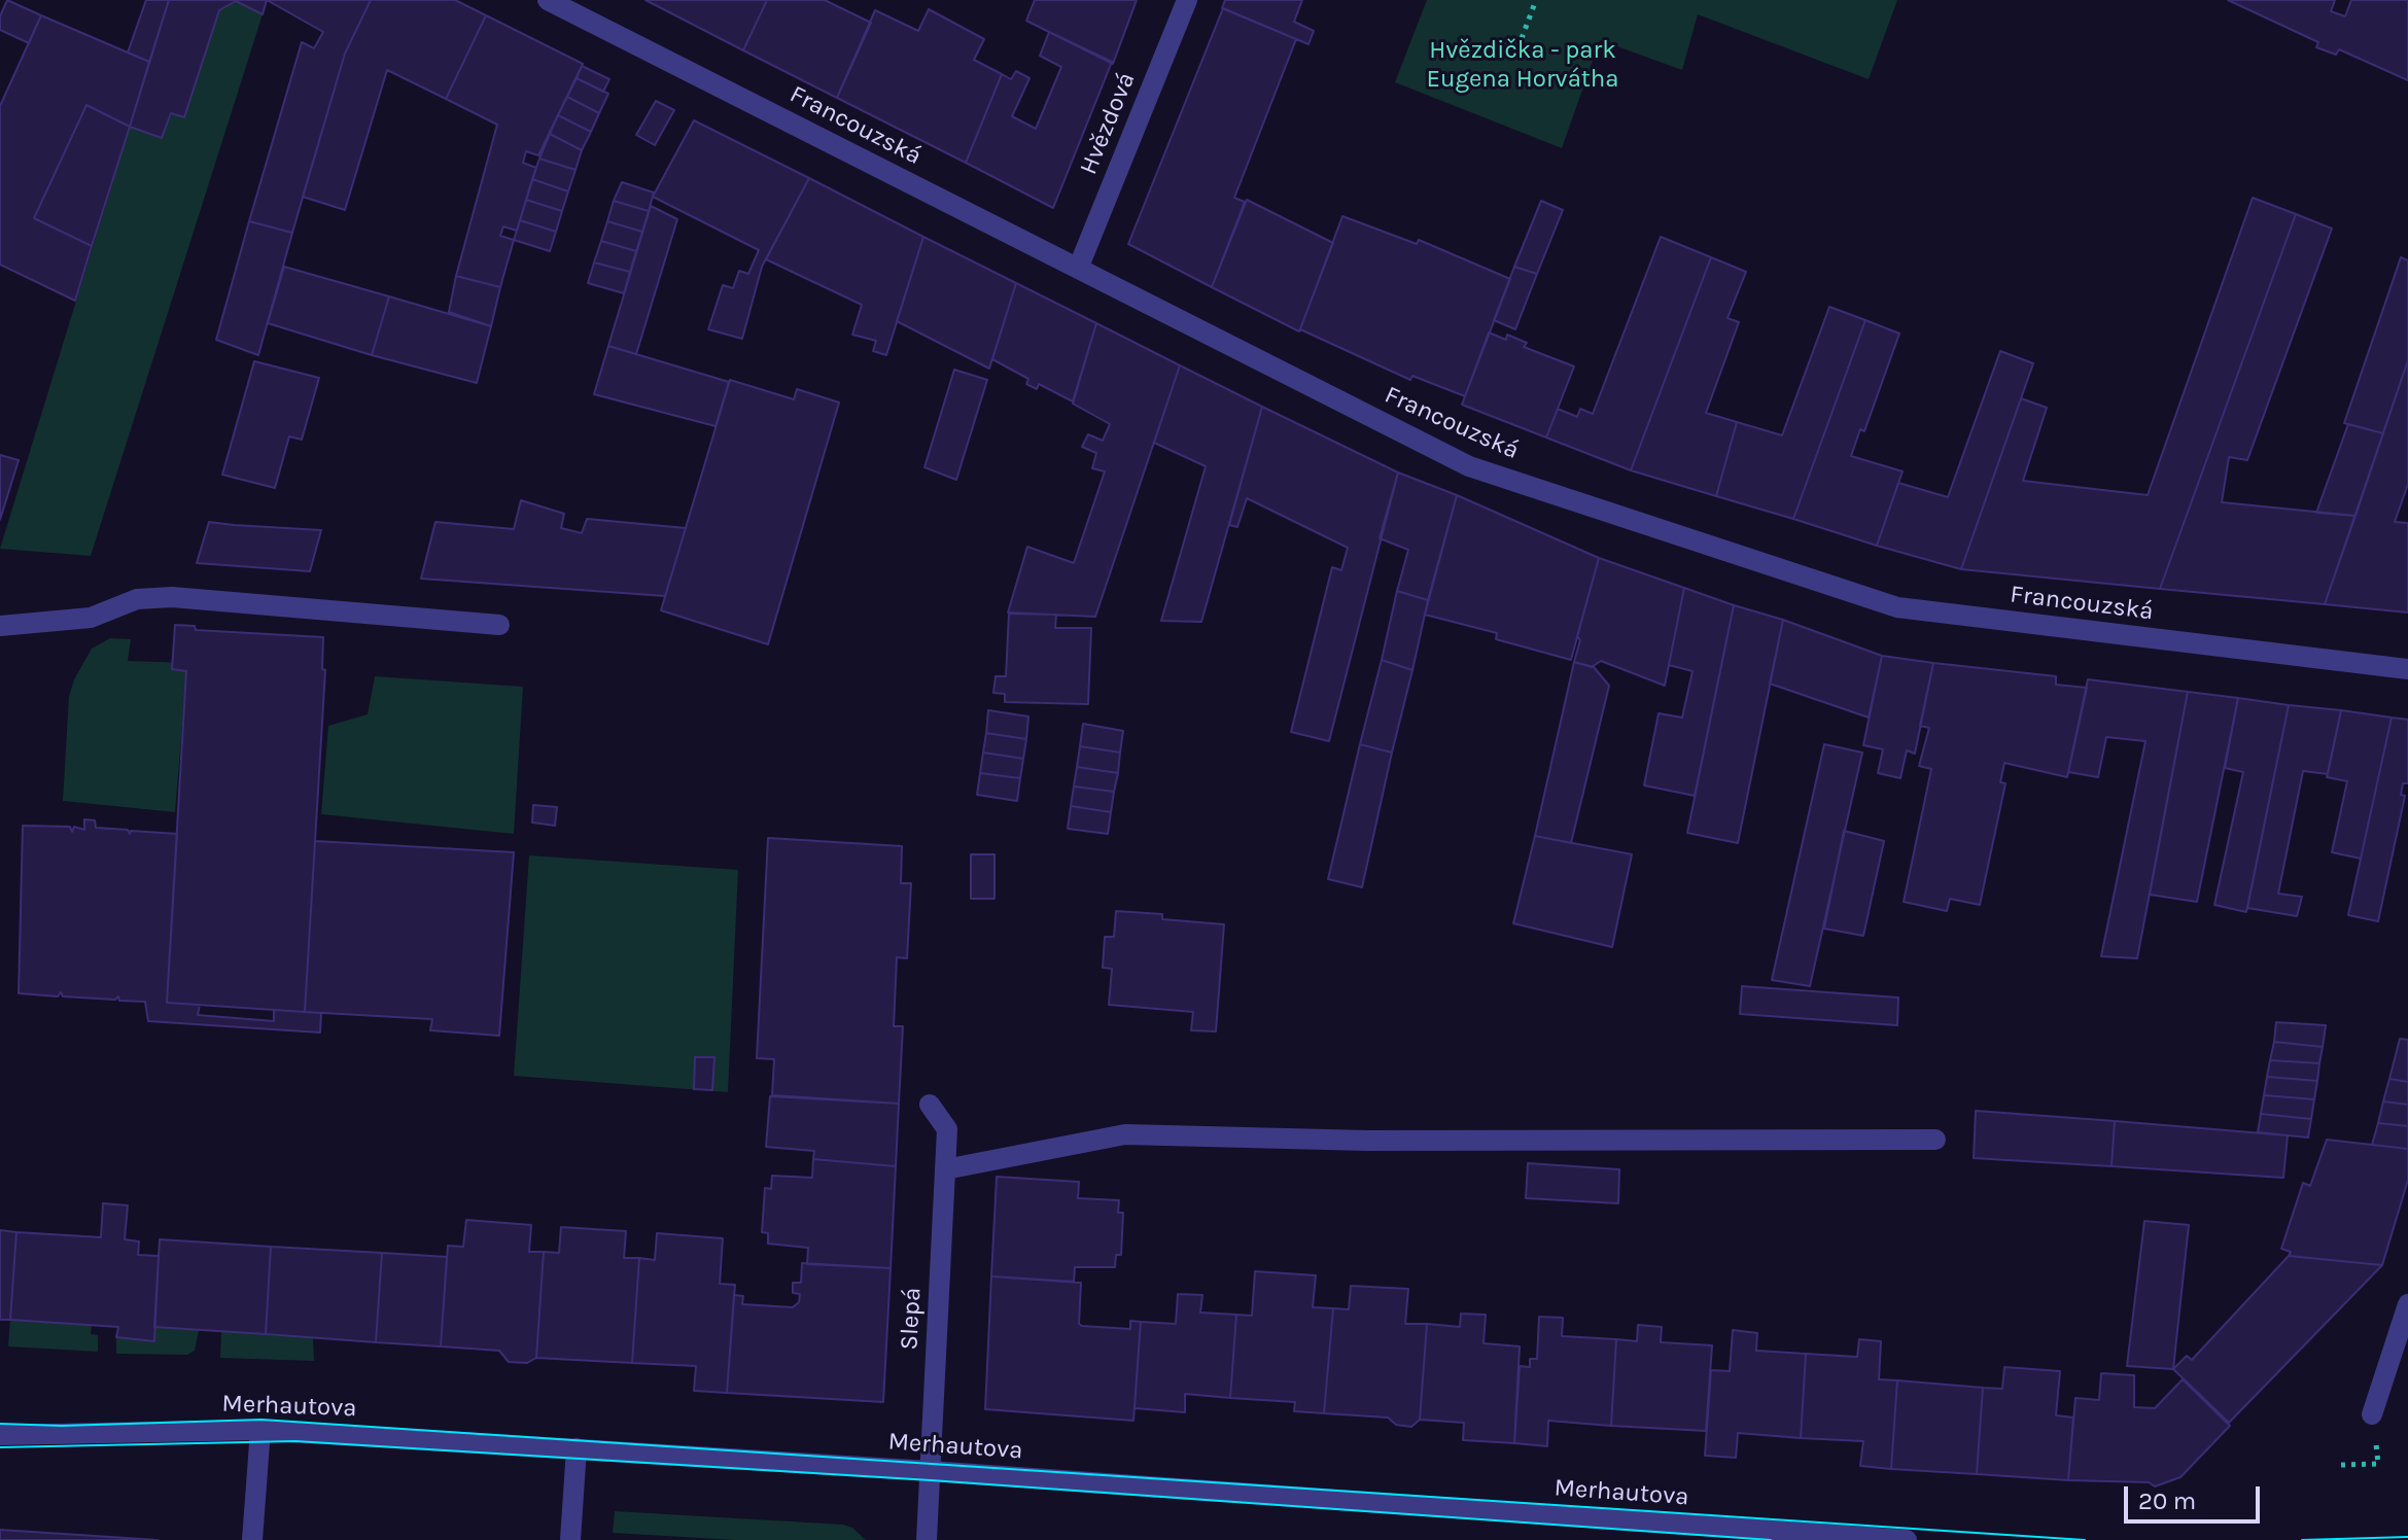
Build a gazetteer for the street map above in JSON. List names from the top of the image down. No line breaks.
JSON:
{"streets":{"street":["Hvězdová","Francouzská","Slepá","Merhautova"]},"crossings":[["Hvězdová","Francouzská"],["Slepá","Merhautova"]],"parks":["Hvězdička - park Eugena Horvátha"],"scale_bar":"20 m"}
